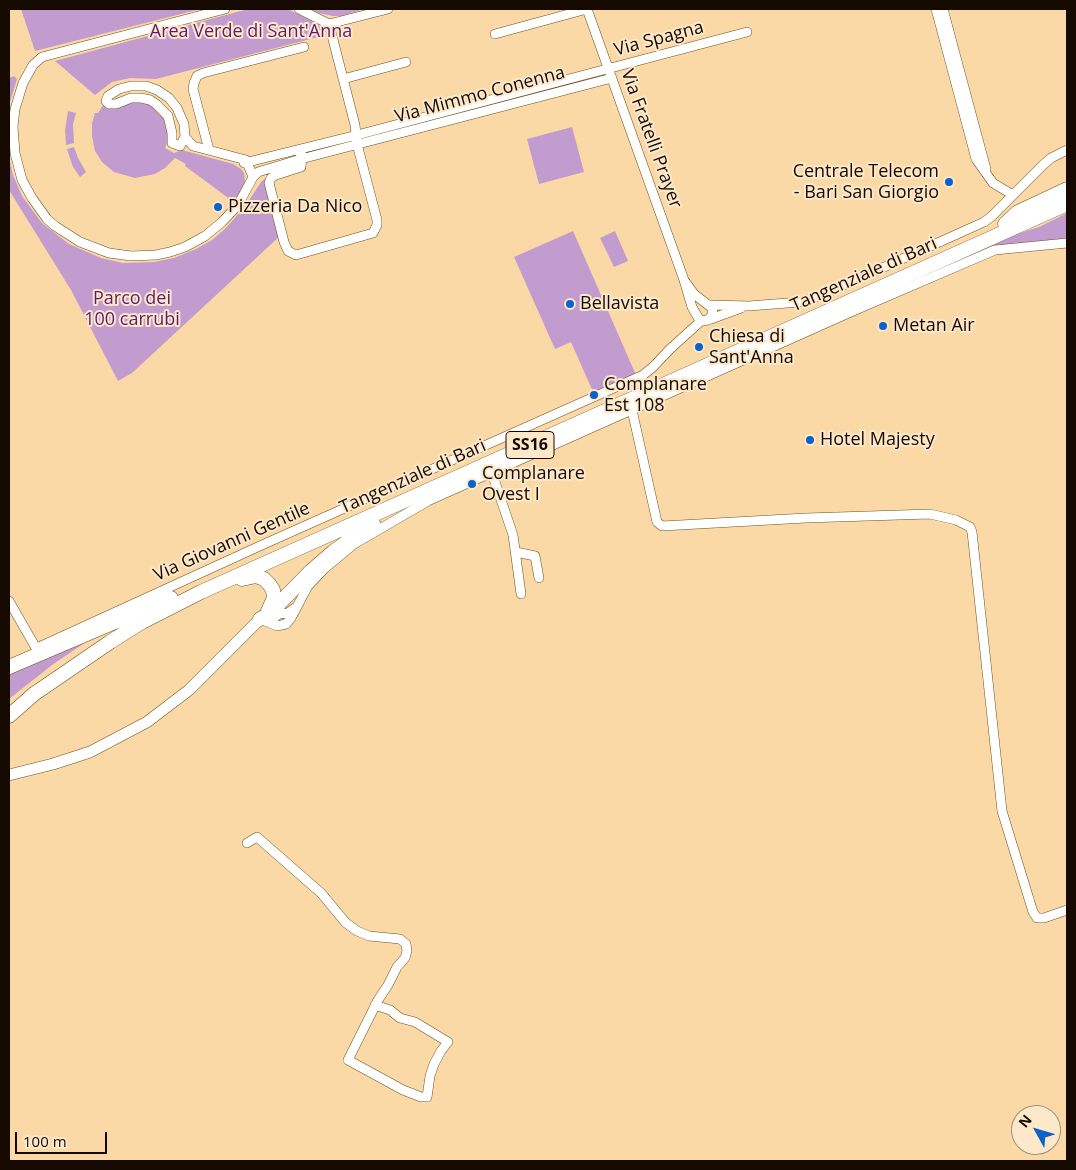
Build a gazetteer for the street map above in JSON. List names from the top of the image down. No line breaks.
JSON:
{"streets":{"highway":["Tangenziale di Bari","SS16"],"street":["Via Spagna","Via Mimmo Conenna","Via Fratelli Prayer","Via Giovanni Gentile"]},"crossings":[["Via Spagna","Via Mimmo Conenna"],["Via Spagna","Via Fratelli Prayer"],["Via Mimmo Conenna","Via Fratelli Prayer"],["Via Fratelli Prayer","Via Giovanni Gentile"],["Tangenziale di Bari","SS16"]],"parks":["Area Verde di Sant'Anna","Parco dei 100 carrubi"],"places":["Centrale Telecom - Bari San Giorgio","Pizzeria Da Nico","Bellavista","Metan Air","Chiesa di Sant'Anna","Complanare Est 108","Hotel Majesty","Complanare Ovest I"],"scale_bar":"100 m","north":"top left"}
